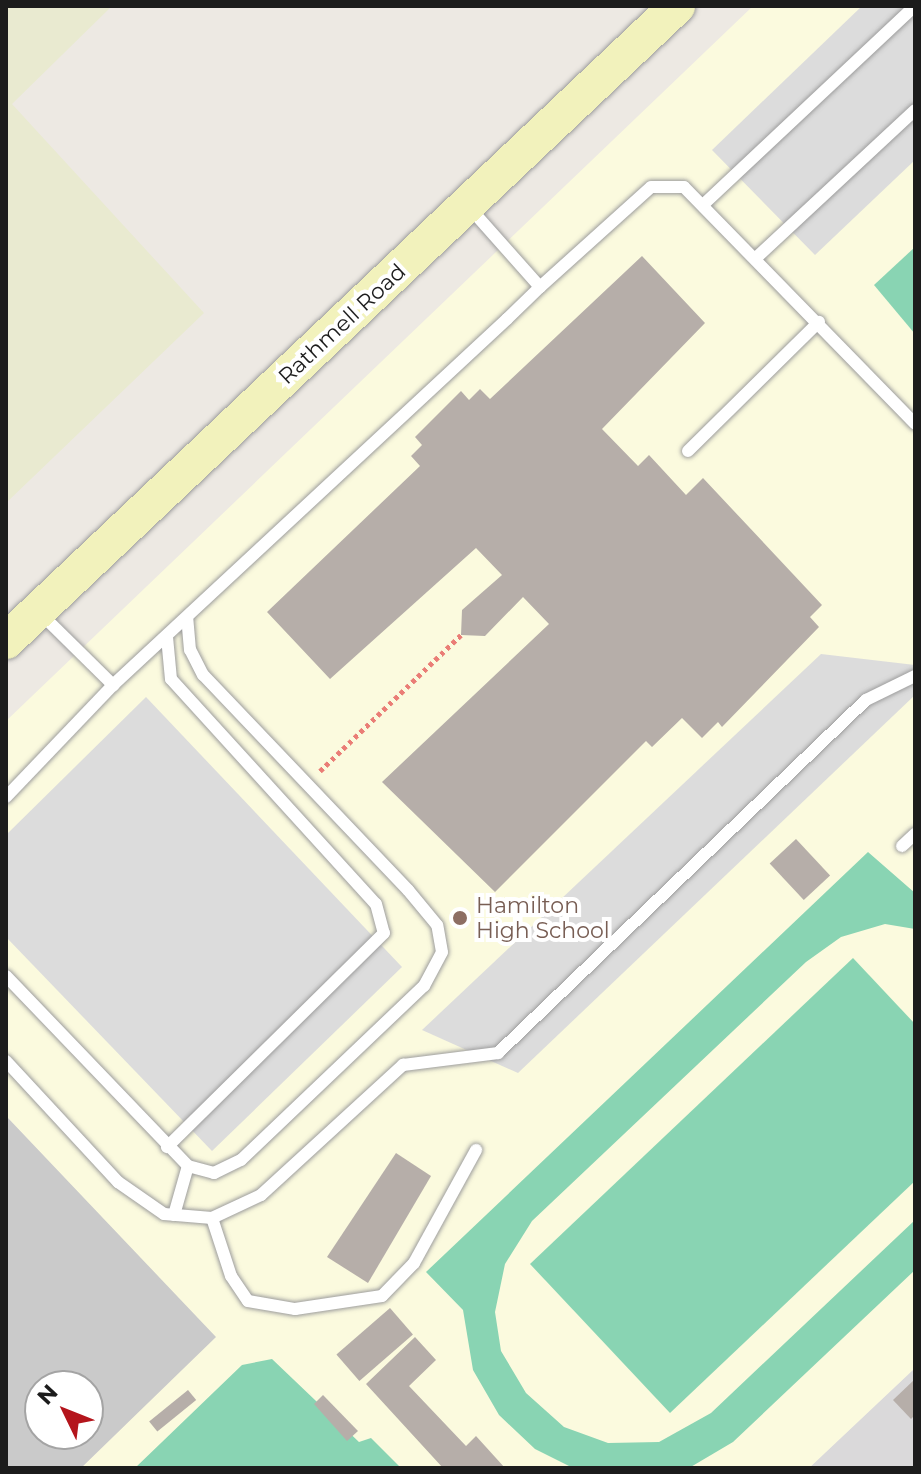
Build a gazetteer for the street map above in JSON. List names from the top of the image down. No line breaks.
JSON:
{"streets":{"street":["Rathmell Road"]},"places":["Hamilton High School"],"north":"top left"}
